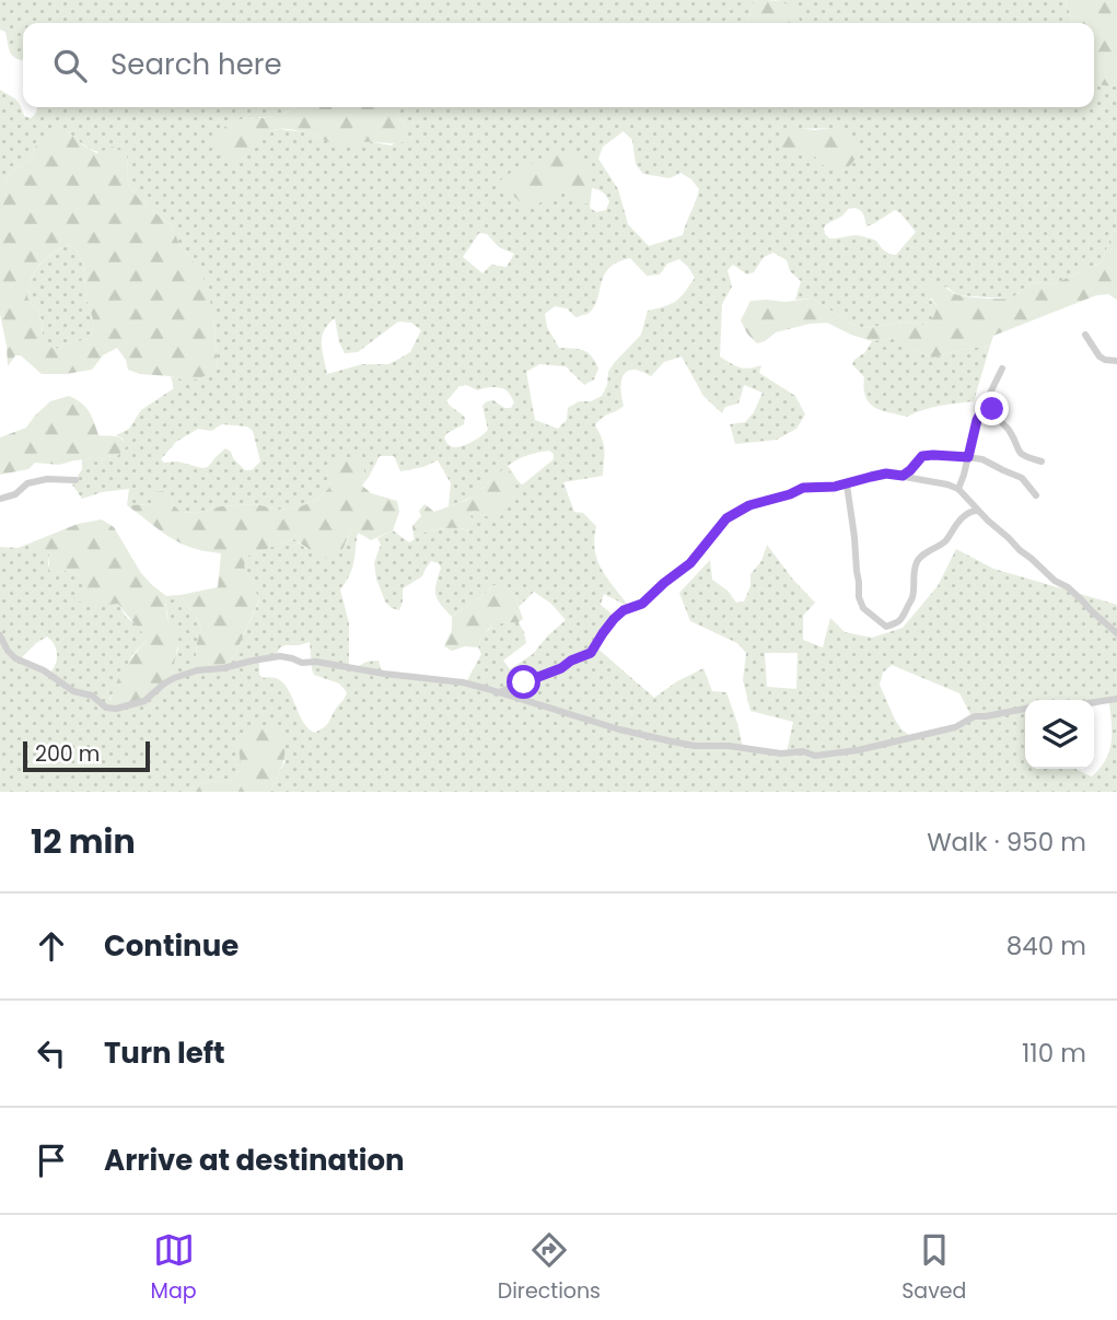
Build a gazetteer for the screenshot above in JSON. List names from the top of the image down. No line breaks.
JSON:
{"scale_bar":"200 m","page":{"search":"Search here","scale":"200 m","heading":["12 min","Walk · 950 m"],"list":[["Continue","840 m"],["Turn left","110 m"],"Arrive at destination"],"nav":["Map","Directions","Saved"]}}
